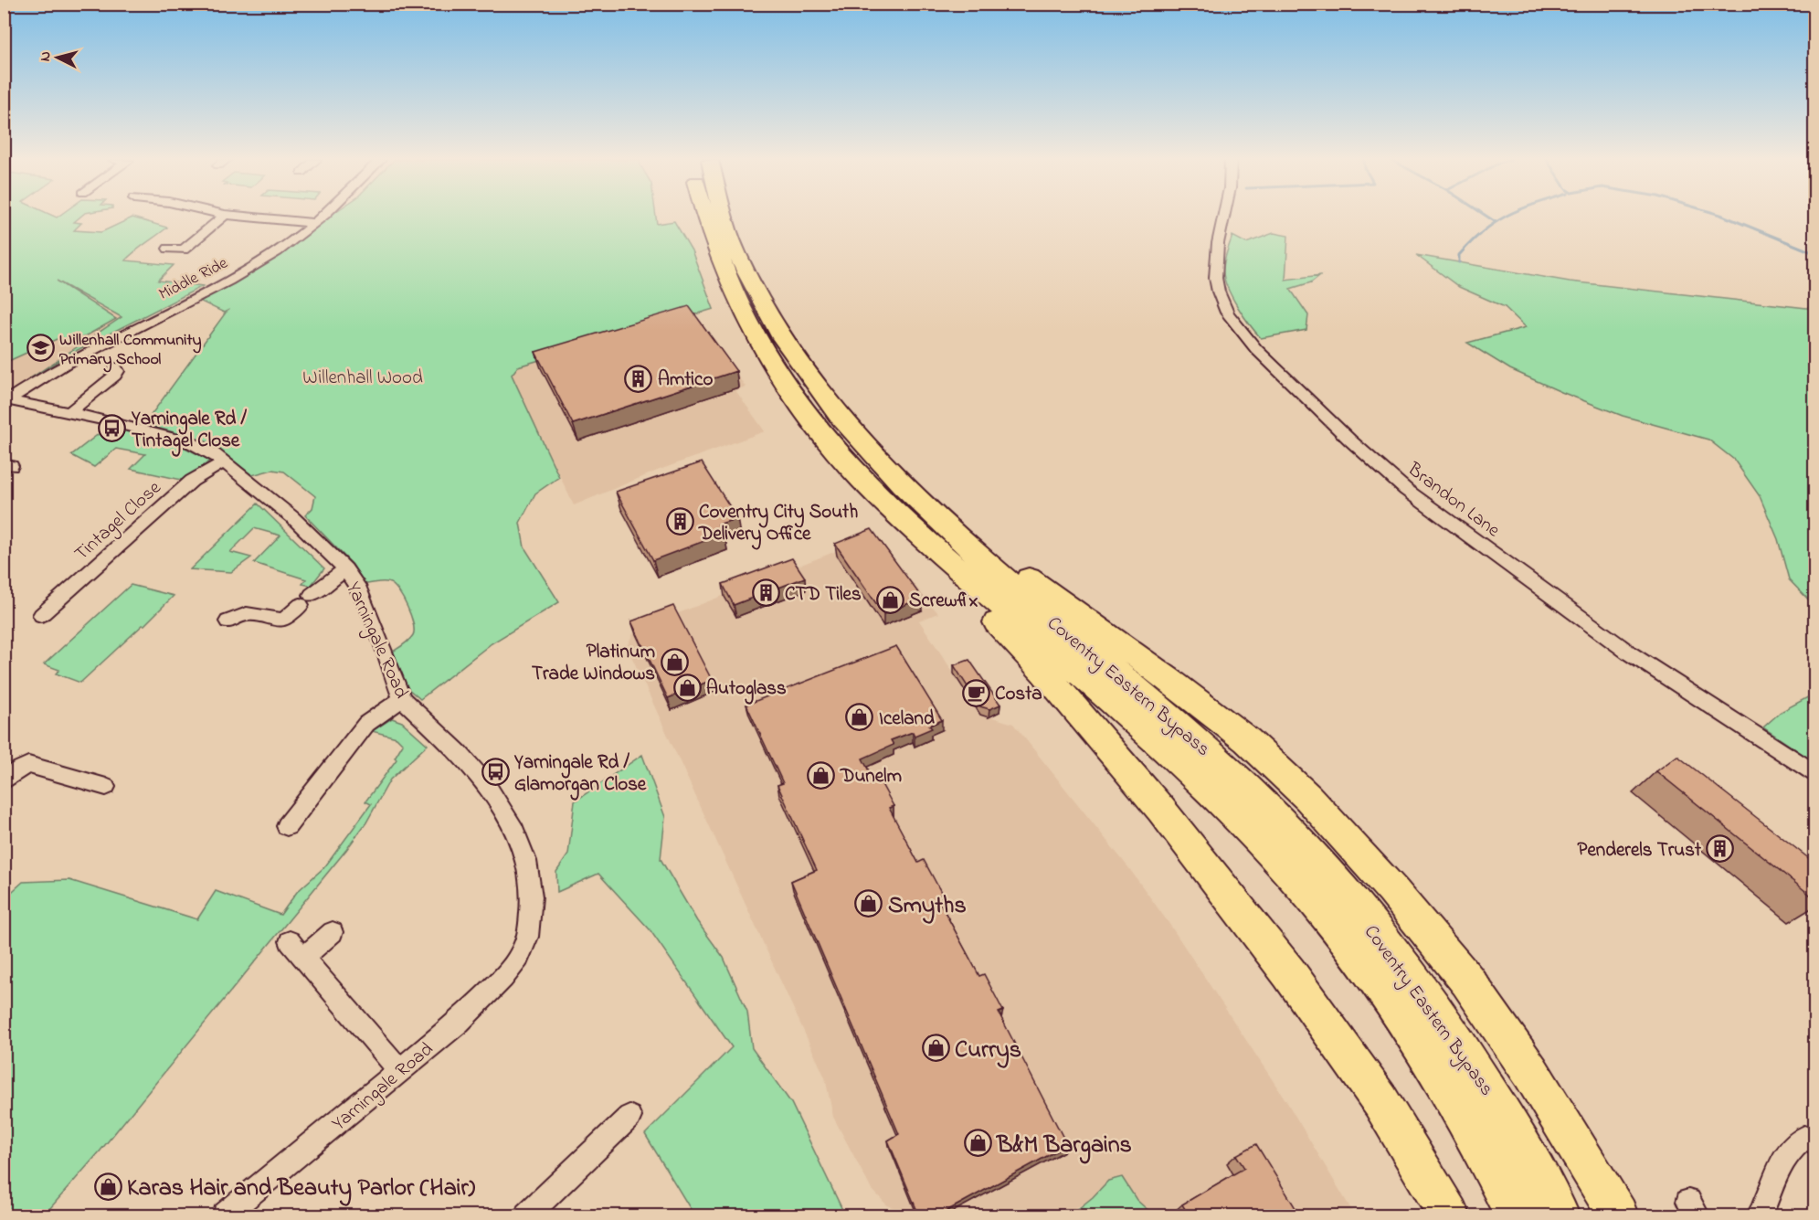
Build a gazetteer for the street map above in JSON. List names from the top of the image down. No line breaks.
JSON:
{"streets":{"highway":["Coventry Eastern Bypass"],"street":["Middle Ride","Brandon Lane","Tintagel Close","Yarningale Road"]},"crossings":[["Middle Ride","Yarningale Road"],["Tintagel Close","Yarningale Road"]],"parks":["Willenhall Wood"],"places":{"school or university":["Willenhall Community Primary School"],"building":["Amtico","Coventry City South Delivery Office","CTD Tiles","Penderels Trust"],"bus stop":["Yarningale Rd / Tintagel Close","Yarningale Rd / Glamorgan Close"],"shop":["Screwfix","Platinum Trade Windows","Autoglass","Iceland","Dunelm","Smyths","Currys","B&M Bargains","Karas Hair and Beauty Parlor (Hair)"],"cafe":["Costa"]},"north":"left"}
